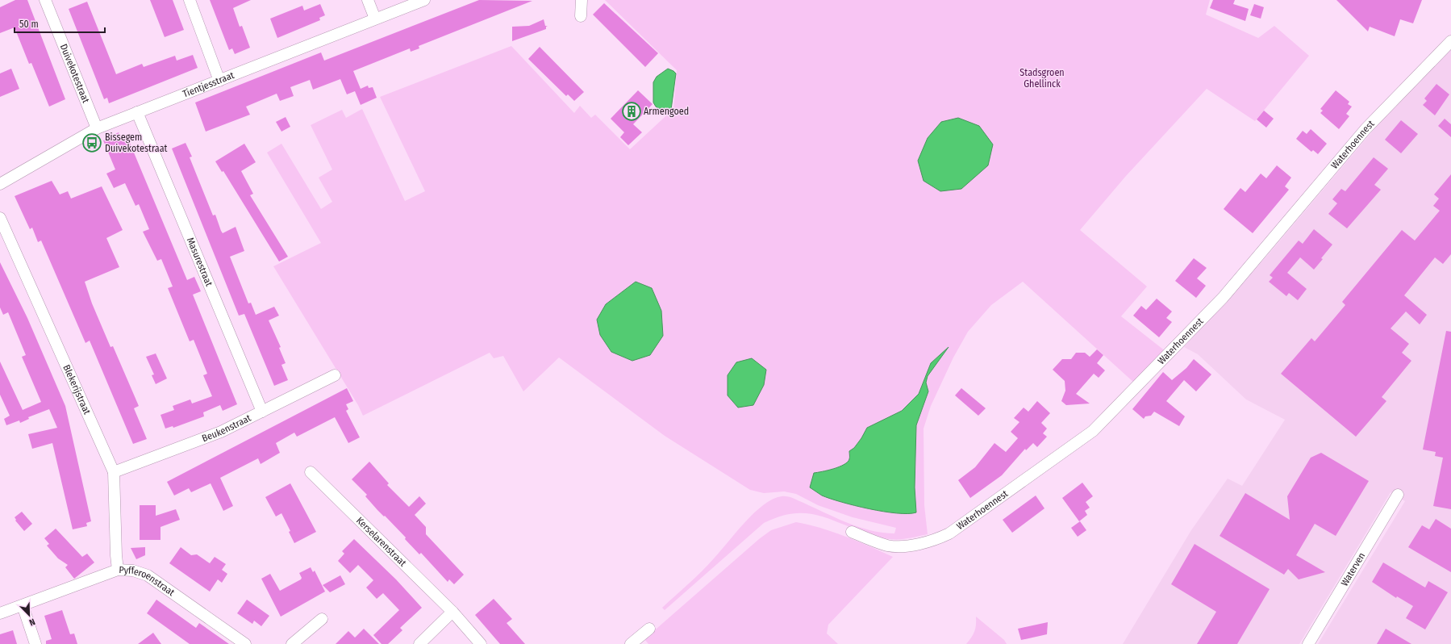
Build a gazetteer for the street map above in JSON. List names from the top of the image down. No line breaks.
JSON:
{"streets":{"street":["Duivekotestraat","Tientjesstraat","Waterhoennest","Masurestraat","Blekerijstraat","Beukenstraat","Kerselarenstraat","Waterven","Pyfferoenstraat"]},"crossings":[["Duivekotestraat","Tientjesstraat"],["Tientjesstraat","Masurestraat"],["Masurestraat","Beukenstraat"],["Blekerijstraat","Beukenstraat"],["Blekerijstraat","Pyfferoenstraat"]],"parks":["Stadsgroen Ghellinck"],"places":{"building":["Armengoed"],"bus stop":["Bissegem Duivekotestraat"]},"scale_bar":"50 m","north":"bottom right"}
